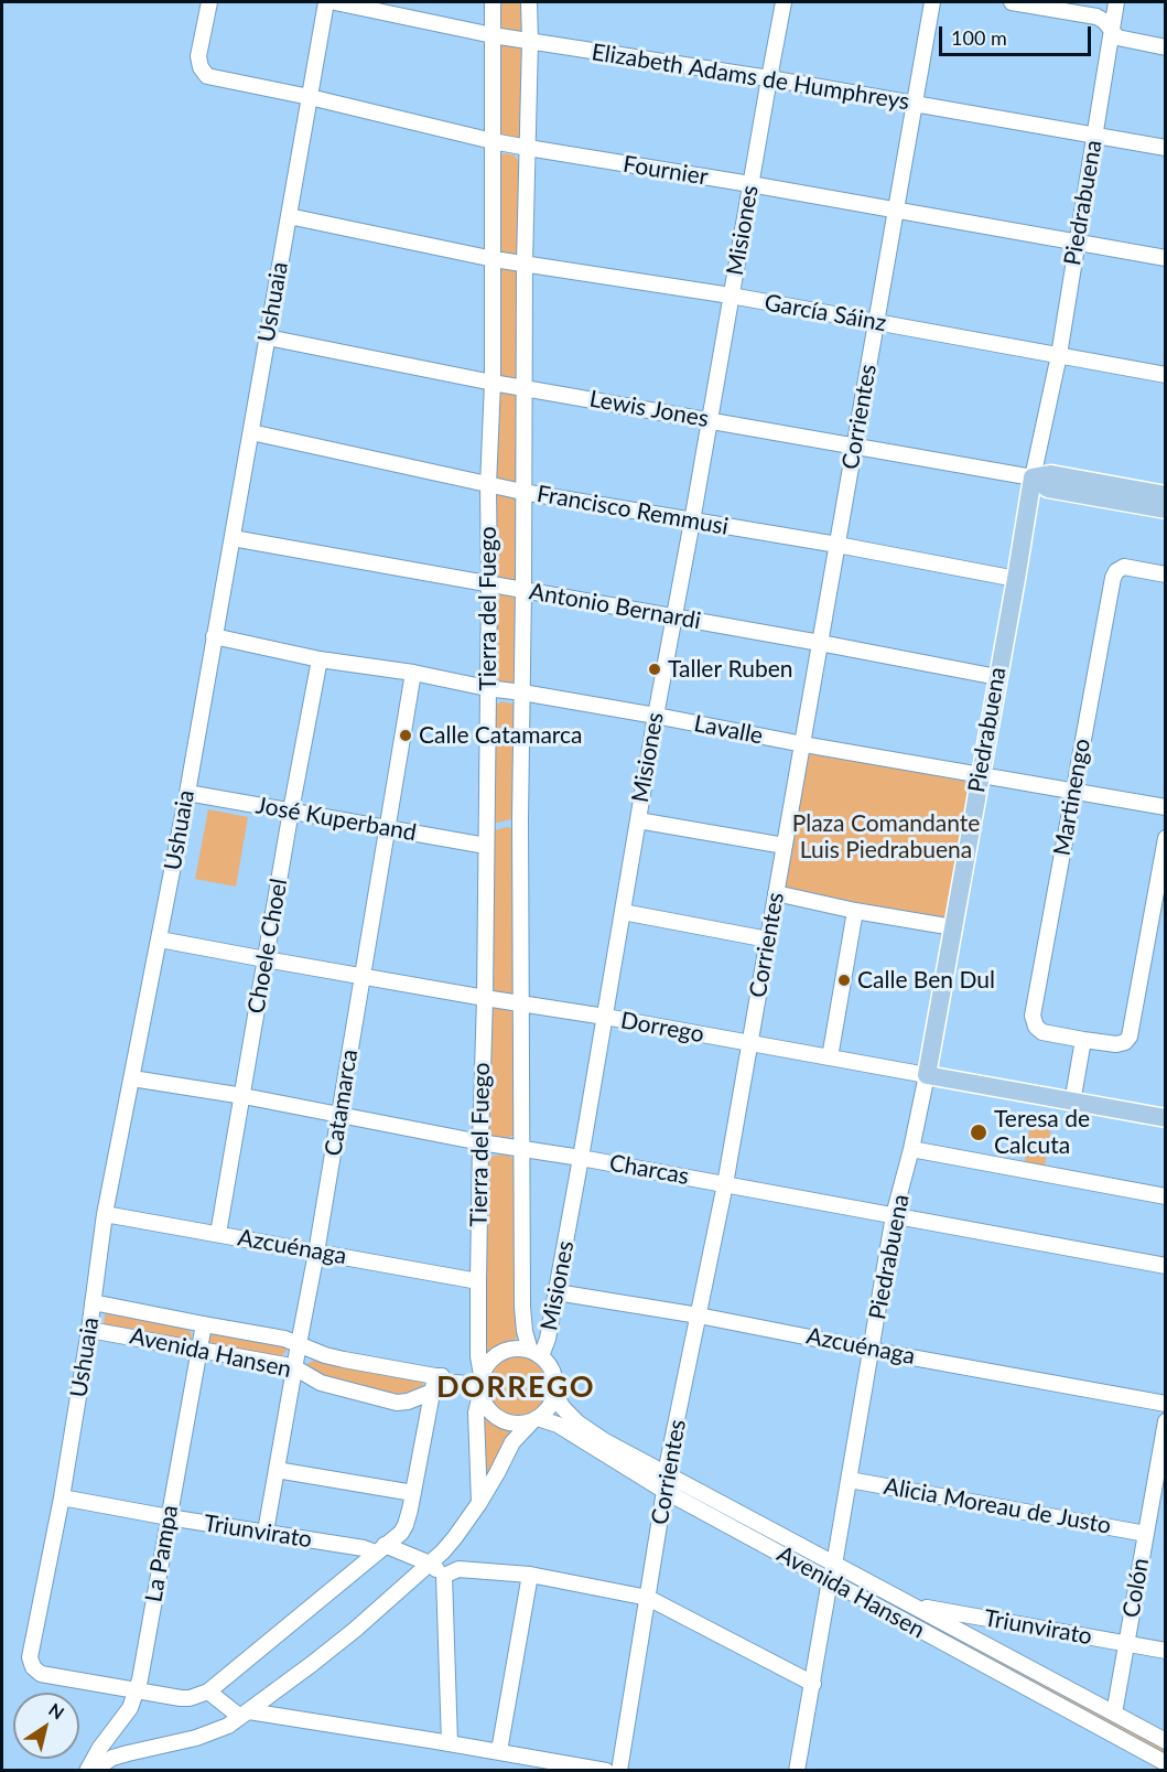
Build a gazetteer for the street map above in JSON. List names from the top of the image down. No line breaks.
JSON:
{"streets":{"main road":["Piedrabuena","Lewis Jones","Dorrego"],"street":["Elizabeth Adams de Humphreys","Fournier","Misiones","Ushuaia","García Sáinz","Corrientes","Francisco Remmusi","Antonio Bernardi","Tierra del Fuego","Lavalle","Martinengo","José Kuperband","Choele Choel","Catamarca","Charcas","Azcuénaga","Avenida Hansen","Alicia Moreau de Justo","Triunvirato","La Pampa","Colón"]},"crossings":[["Elizabeth Adams de Humphreys","Piedrabuena"],["Elizabeth Adams de Humphreys","Misiones"],["Elizabeth Adams de Humphreys","Corrientes"],["Elizabeth Adams de Humphreys","Tierra del Fuego"],["Fournier","Piedrabuena"],["Fournier","Misiones"],["Fournier","Ushuaia"],["Fournier","Corrientes"],["Fournier","Tierra del Fuego"],["Piedrabuena","García Sáinz"],["Piedrabuena","Lewis Jones"],["Piedrabuena","Francisco Remmusi"],["Piedrabuena","Antonio Bernardi"],["Piedrabuena","Lavalle"],["Piedrabuena","Dorrego"],["Piedrabuena","Charcas"],["Piedrabuena","Azcuénaga"],["Piedrabuena","Avenida Hansen"],["Piedrabuena","Alicia Moreau de Justo"],["Misiones","García Sáinz"],["Misiones","Lewis Jones"],["Misiones","Francisco Remmusi"],["Misiones","Antonio Bernardi"],["Misiones","Tierra del Fuego"],["Misiones","Lavalle"],["Misiones","Dorrego"],["Misiones","Charcas"],["Misiones","Azcuénaga"],["Misiones","Avenida Hansen"],["Ushuaia","García Sáinz"],["Ushuaia","Lewis Jones"],["Ushuaia","Francisco Remmusi"],["Ushuaia","Antonio Bernardi"],["Ushuaia","Lavalle"],["Ushuaia","José Kuperband"],["Ushuaia","Dorrego"],["Ushuaia","Charcas"],["Ushuaia","Azcuénaga"],["Ushuaia","Avenida Hansen"],["Ushuaia","Triunvirato"],["Ushuaia","La Pampa"],["García Sáinz","Corrientes"],["García Sáinz","Tierra del Fuego"],["Lewis Jones","Corrientes"],["Lewis Jones","Tierra del Fuego"],["Corrientes","Francisco Remmusi"],["Corrientes","Antonio Bernardi"],["Corrientes","Lavalle"],["Corrientes","Dorrego"],["Corrientes","Charcas"],["Corrientes","Azcuénaga"],["Corrientes","Avenida Hansen"],["Francisco Remmusi","Tierra del Fuego"],["Antonio Bernardi","Tierra del Fuego"],["Tierra del Fuego","Lavalle"],["Tierra del Fuego","José Kuperband"],["Tierra del Fuego","Dorrego"],["Tierra del Fuego","Charcas"],["Tierra del Fuego","Azcuénaga"],["Tierra del Fuego","Avenida Hansen"],["Lavalle","Martinengo"],["Lavalle","Choele Choel"],["Lavalle","Catamarca"],["José Kuperband","Choele Choel"],["José Kuperband","Catamarca"],["Choele Choel","Dorrego"],["Choele Choel","Charcas"],["Choele Choel","Azcuénaga"],["Dorrego","Catamarca"],["Catamarca","Charcas"],["Catamarca","Azcuénaga"],["Catamarca","Avenida Hansen"],["Catamarca","Triunvirato"],["Avenida Hansen","Triunvirato"],["Avenida Hansen","La Pampa"],["Avenida Hansen","Colón"],["Alicia Moreau de Justo","Colón"],["Triunvirato","La Pampa"],["Triunvirato","Colón"]],"districts":["DORREGO"],"parks":["Plaza Comandante Luis Piedrabuena"],"places":["Taller Ruben","Calle Catamarca","Calle Ben Dul","Teresa de Calcuta"],"scale_bar":"100 m","north":"top right"}
